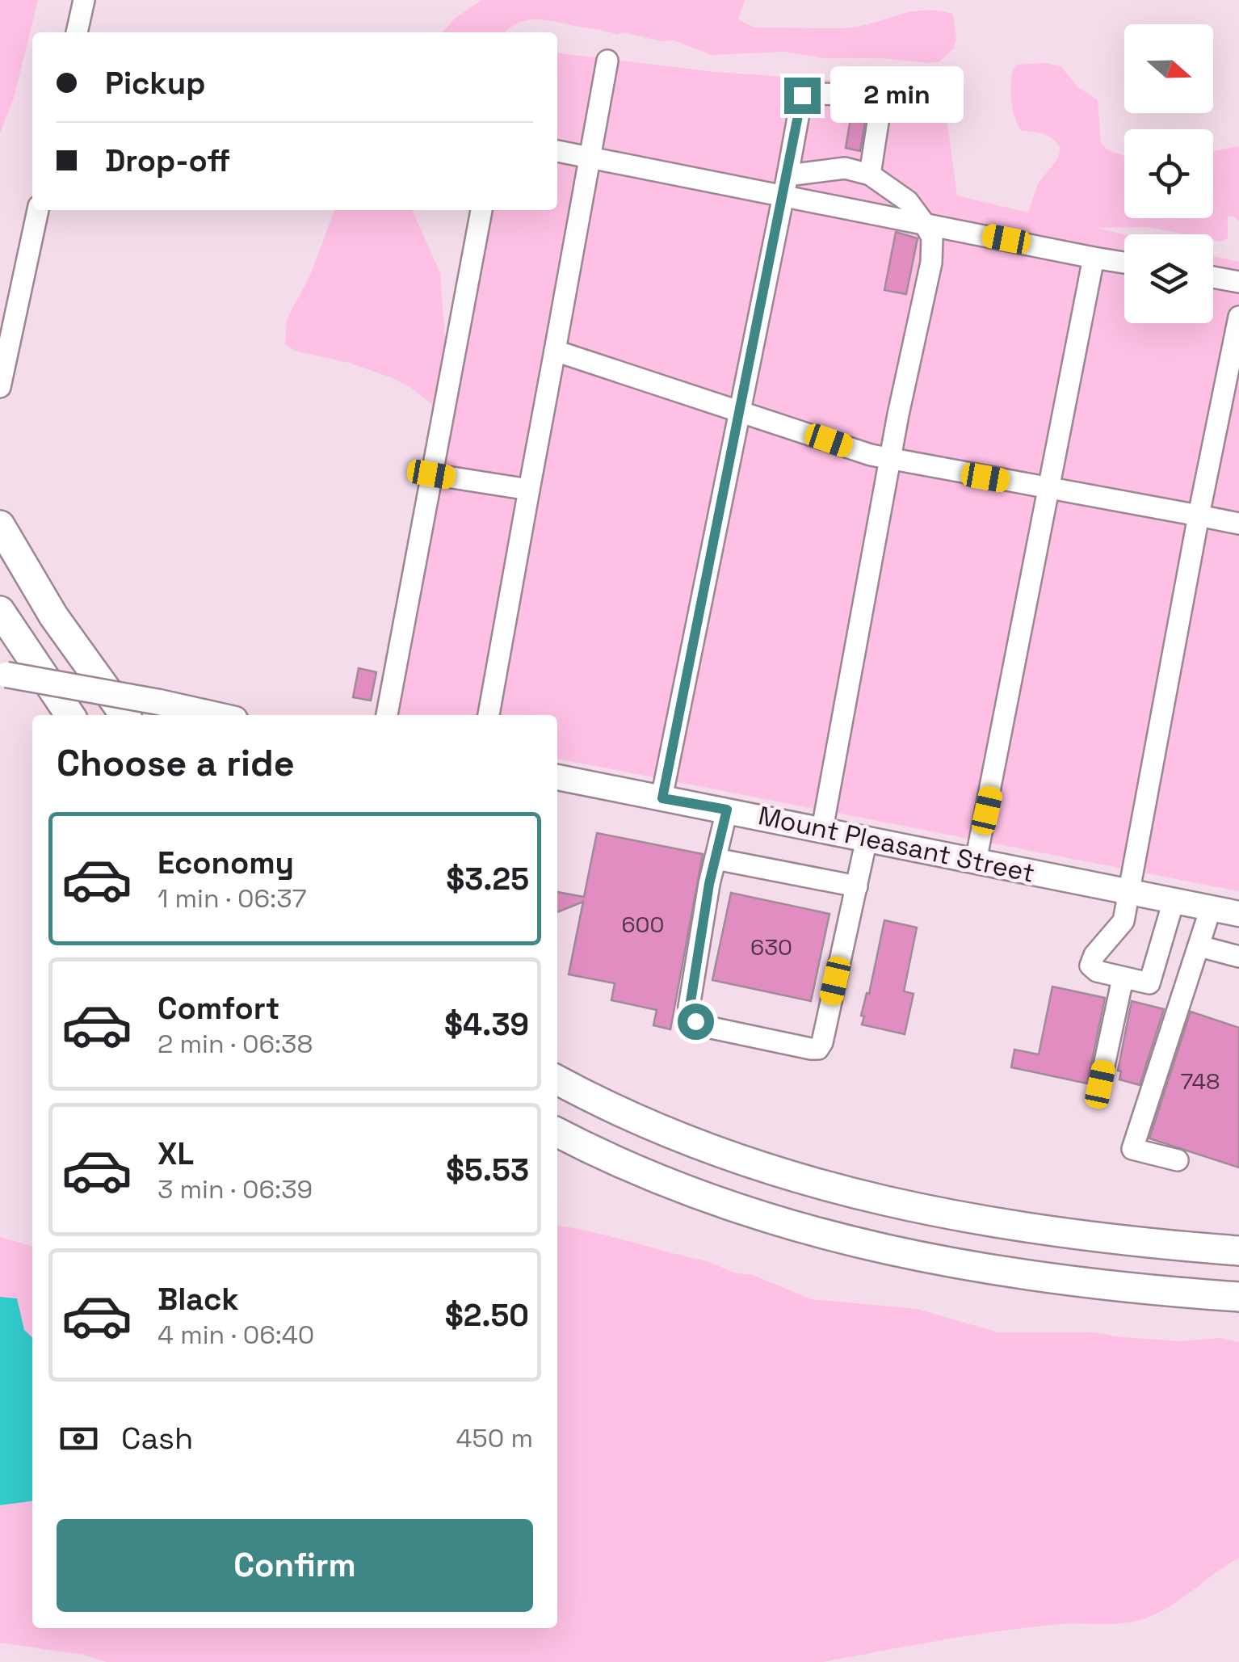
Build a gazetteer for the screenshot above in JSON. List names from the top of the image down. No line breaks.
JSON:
{"streets":{"main road":["Mount Pleasant Street"]},"house_numbers":["600","630","748"],"north":"right","page":{"banner":["Pickup","Drop-off"],"bubble":"2 min","heading":"Choose a ride","list":[{"name":"Economy","note":"1 min · 06:37","value":"$3.25"},{"name":"Comfort","note":"2 min · 06:38","value":"$4.39"},{"name":"XL","note":"3 min · 06:39","value":"$5.53"},{"name":"Black","note":"4 min · 06:40","value":"$2.50"}],"pay":["Cash","450 m"],"buttons":"Confirm"}}
